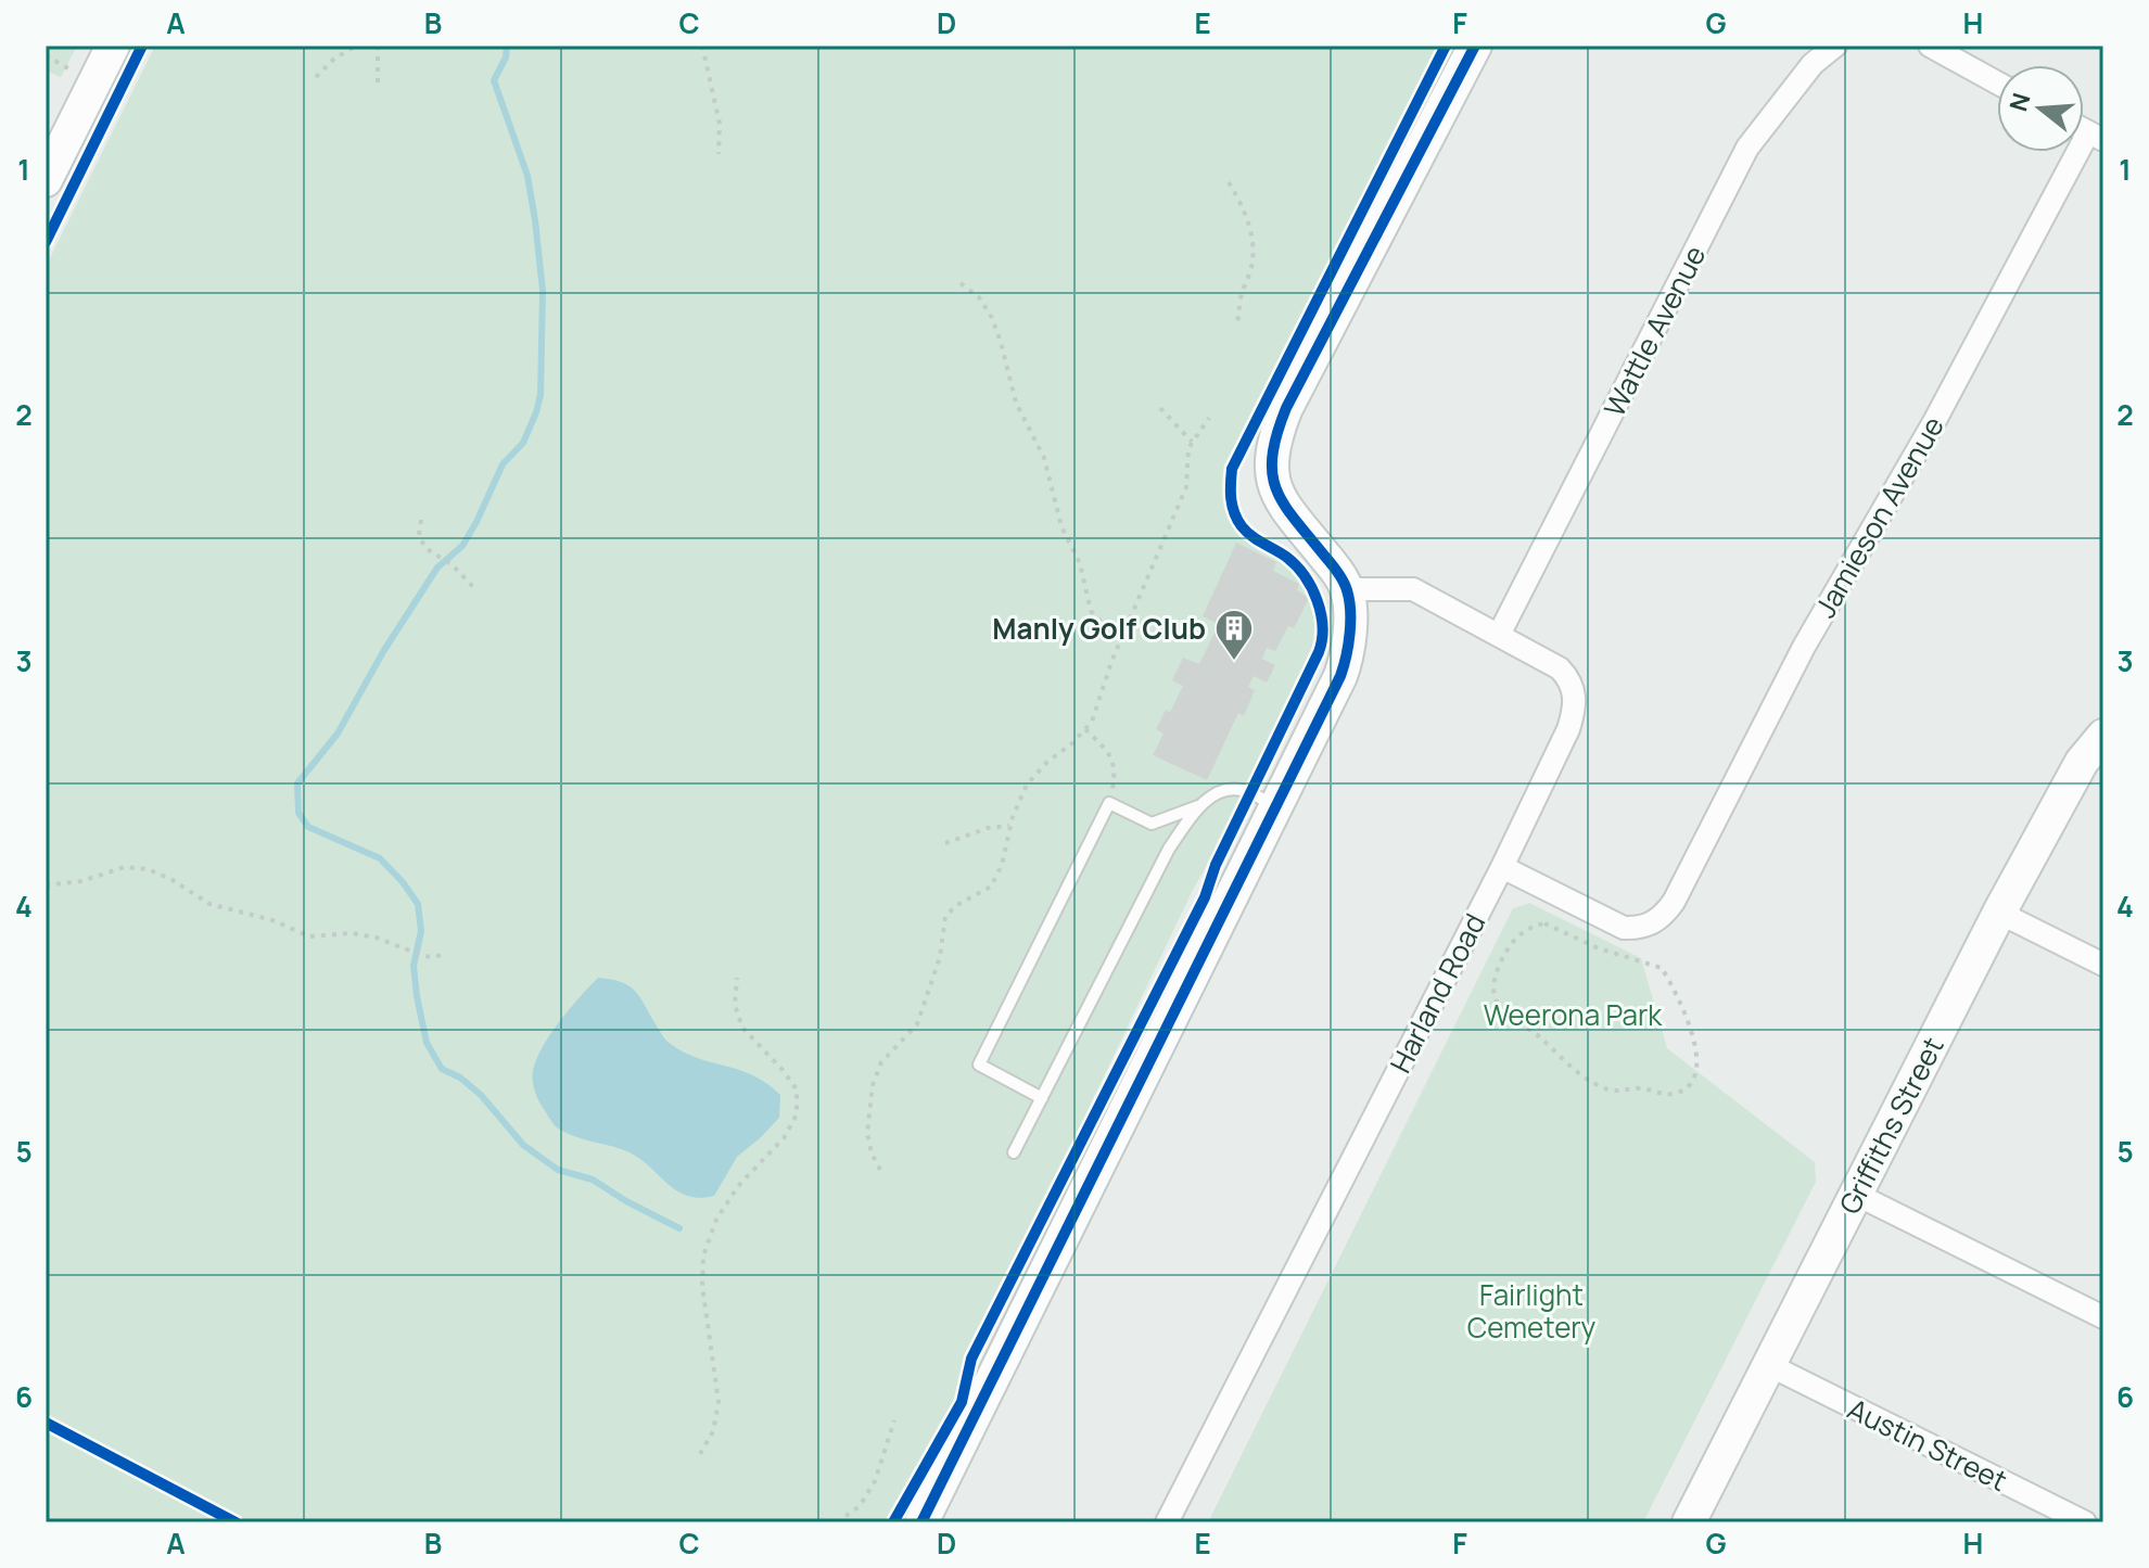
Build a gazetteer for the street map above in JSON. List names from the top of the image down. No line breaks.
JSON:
{"streets":{"street":["Wattle Avenue","Jamieson Avenue","Harland Road","Griffiths Street","Austin Street"]},"crossings":[["Wattle Avenue","Harland Road"],["Jamieson Avenue","Harland Road"],["Griffiths Street","Austin Street"]],"parks":["Weerona Park","Fairlight Cemetery"],"places":{"building":["Manly Golf Club"]},"north":"left","grid":{"columns":["A","B","C","D","E","F","G","H"],"rows":["1","2","3","4","5","6"]}}
